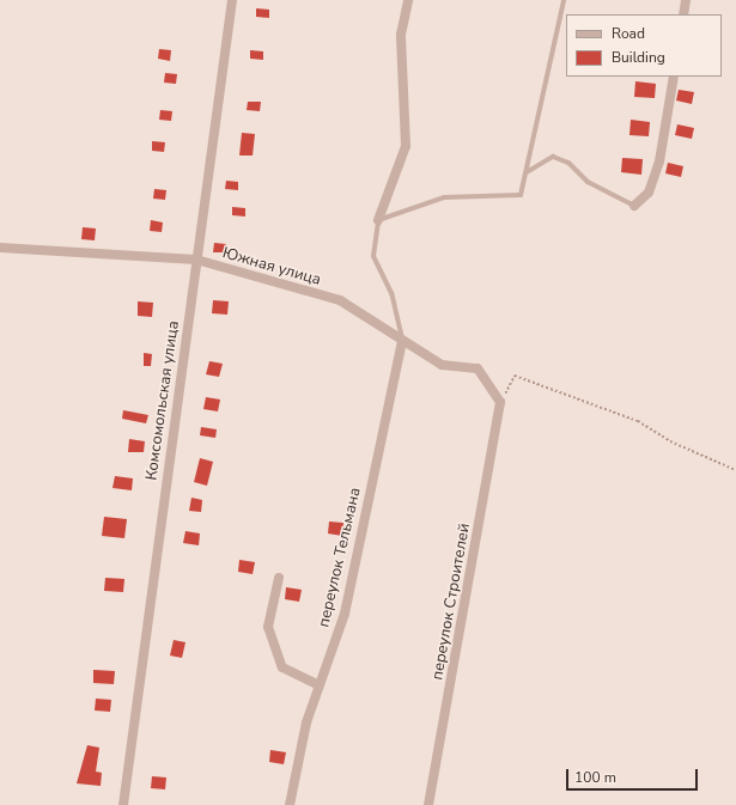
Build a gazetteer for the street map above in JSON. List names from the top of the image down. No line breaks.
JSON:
{"streets":{"street":["Южная улица","Комсомольская улица","переулок Тельмана","переулок Строителей"]},"crossings":[["Южная улица","Комсомольская улица"],["Южная улица","переулок Тельмана"],["Южная улица","переулок Строителей"]],"legend":["Road","Building"],"scale_bar":"100 m"}
